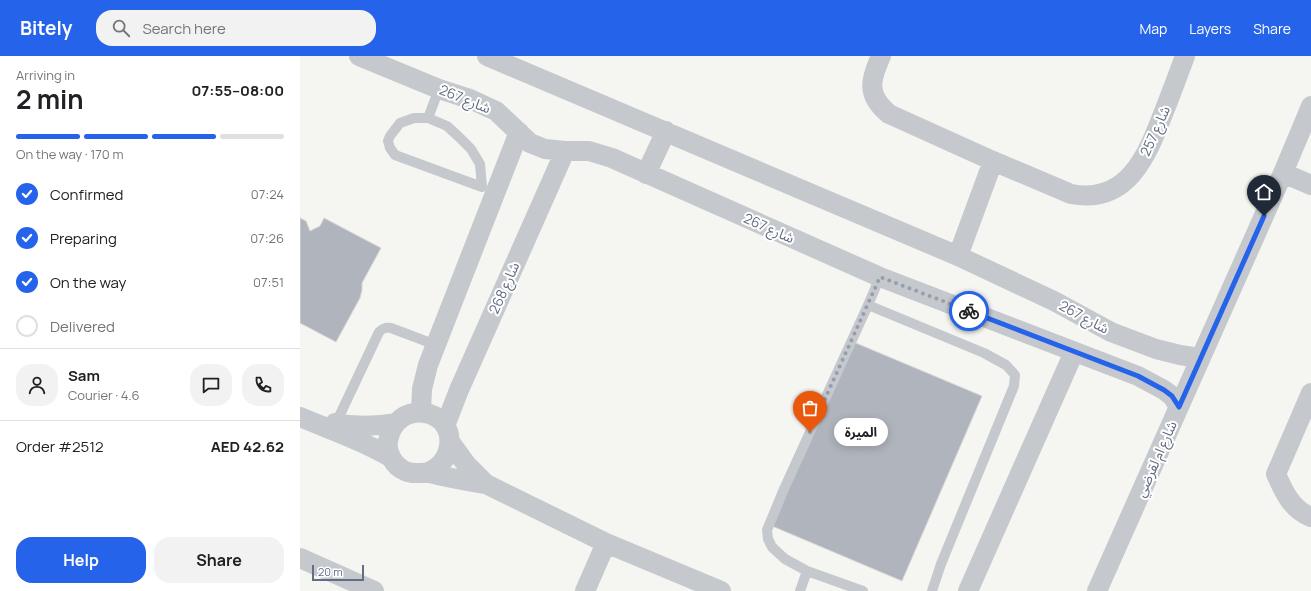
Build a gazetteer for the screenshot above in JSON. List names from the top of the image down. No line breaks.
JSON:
{"streets":{"street":["شارع 267","شارع 257","شارع 268","شارع ام لقرضي"]},"crossings":[["شارع 267","شارع 268"],["شارع 267","شارع ام لقرضي"]],"places":["الميرة"],"scale_bar":"20 m","page":{"header":"Bitely","search":"Search here","nav":["Map","Layers","Share"],"heading":["2 min","Arriving in","07:55–08:00"],"panel":["Sam","Courier · 4.6","Order #2512","AED 42.62"],"bar":"On the way · 170 m","list":[["Confirmed","07:24"],["Preparing","07:26"],["On the way","07:51"],"Delivered"],"bubble":"الميرة","buttons":["Help","Share"],"scale":"20 m"}}
